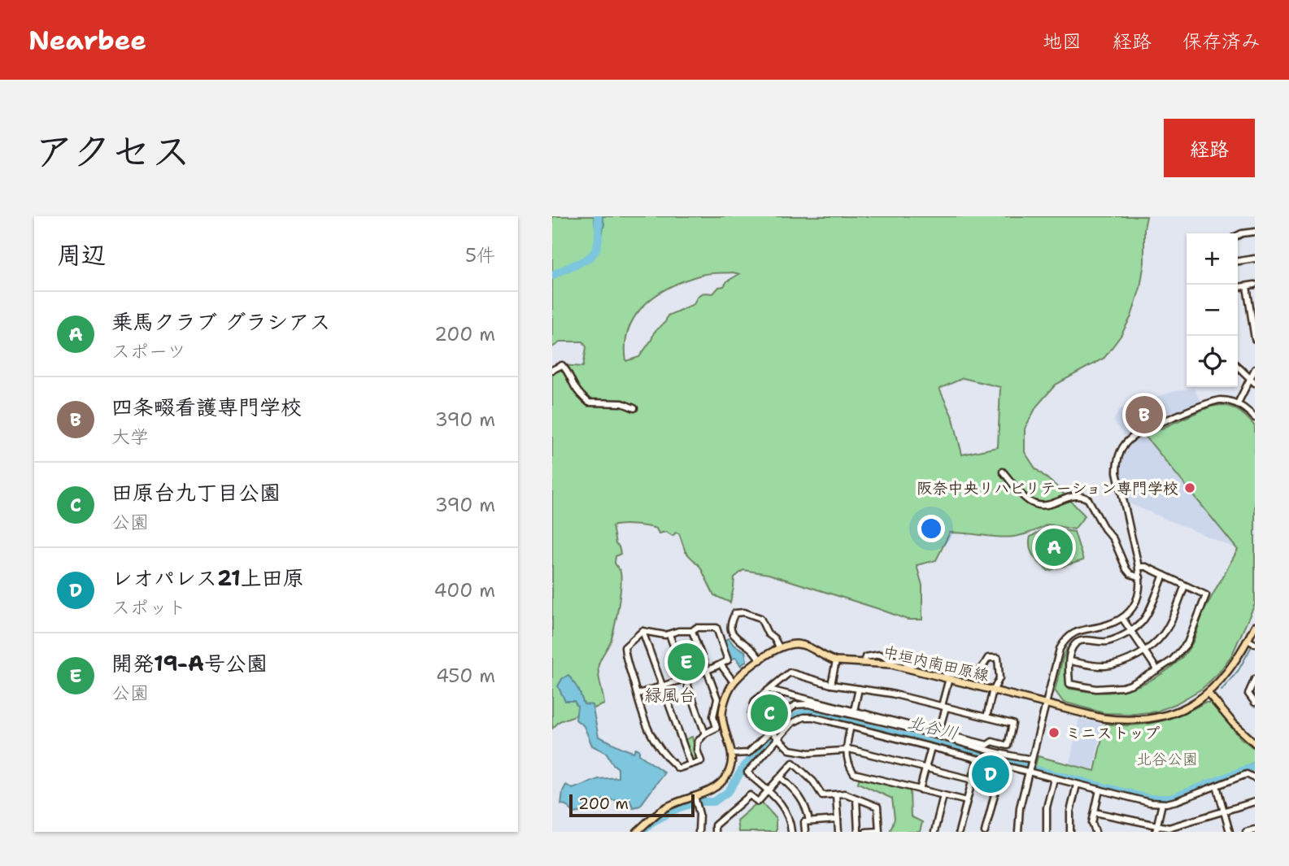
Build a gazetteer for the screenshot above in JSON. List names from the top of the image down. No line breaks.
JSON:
{"streets":{"main road":["中垣内南田原線"]},"districts":["緑風台"],"water":["北谷川"],"parks":["北谷公園"],"places":["阪奈中央リハビリテーション専門学校","ミニストップ"],"scale_bar":"200 m","page":{"header":"Nearbee","nav":["地図","経路","保存済み"],"title":"アクセス","buttons":"経路","heading":["周辺","5件"],"map_buttons":["+","−"],"list":[{"mark":"A","name":"乗馬クラブ グラシアス","note":"スポーツ","value":"200 m"},{"mark":"B","name":"四条畷看護専門学校","note":"大学","value":"390 m"},{"mark":"C","name":"田原台九丁目公園","note":"公園","value":"390 m"},{"mark":"D","name":"レオパレス21上田原","note":"スポット","value":"400 m"},{"mark":"E","name":"開発19-A号公園","note":"公園","value":"450 m"}],"pins":["B","A","E","C","D"],"scale":"200 m"}}
